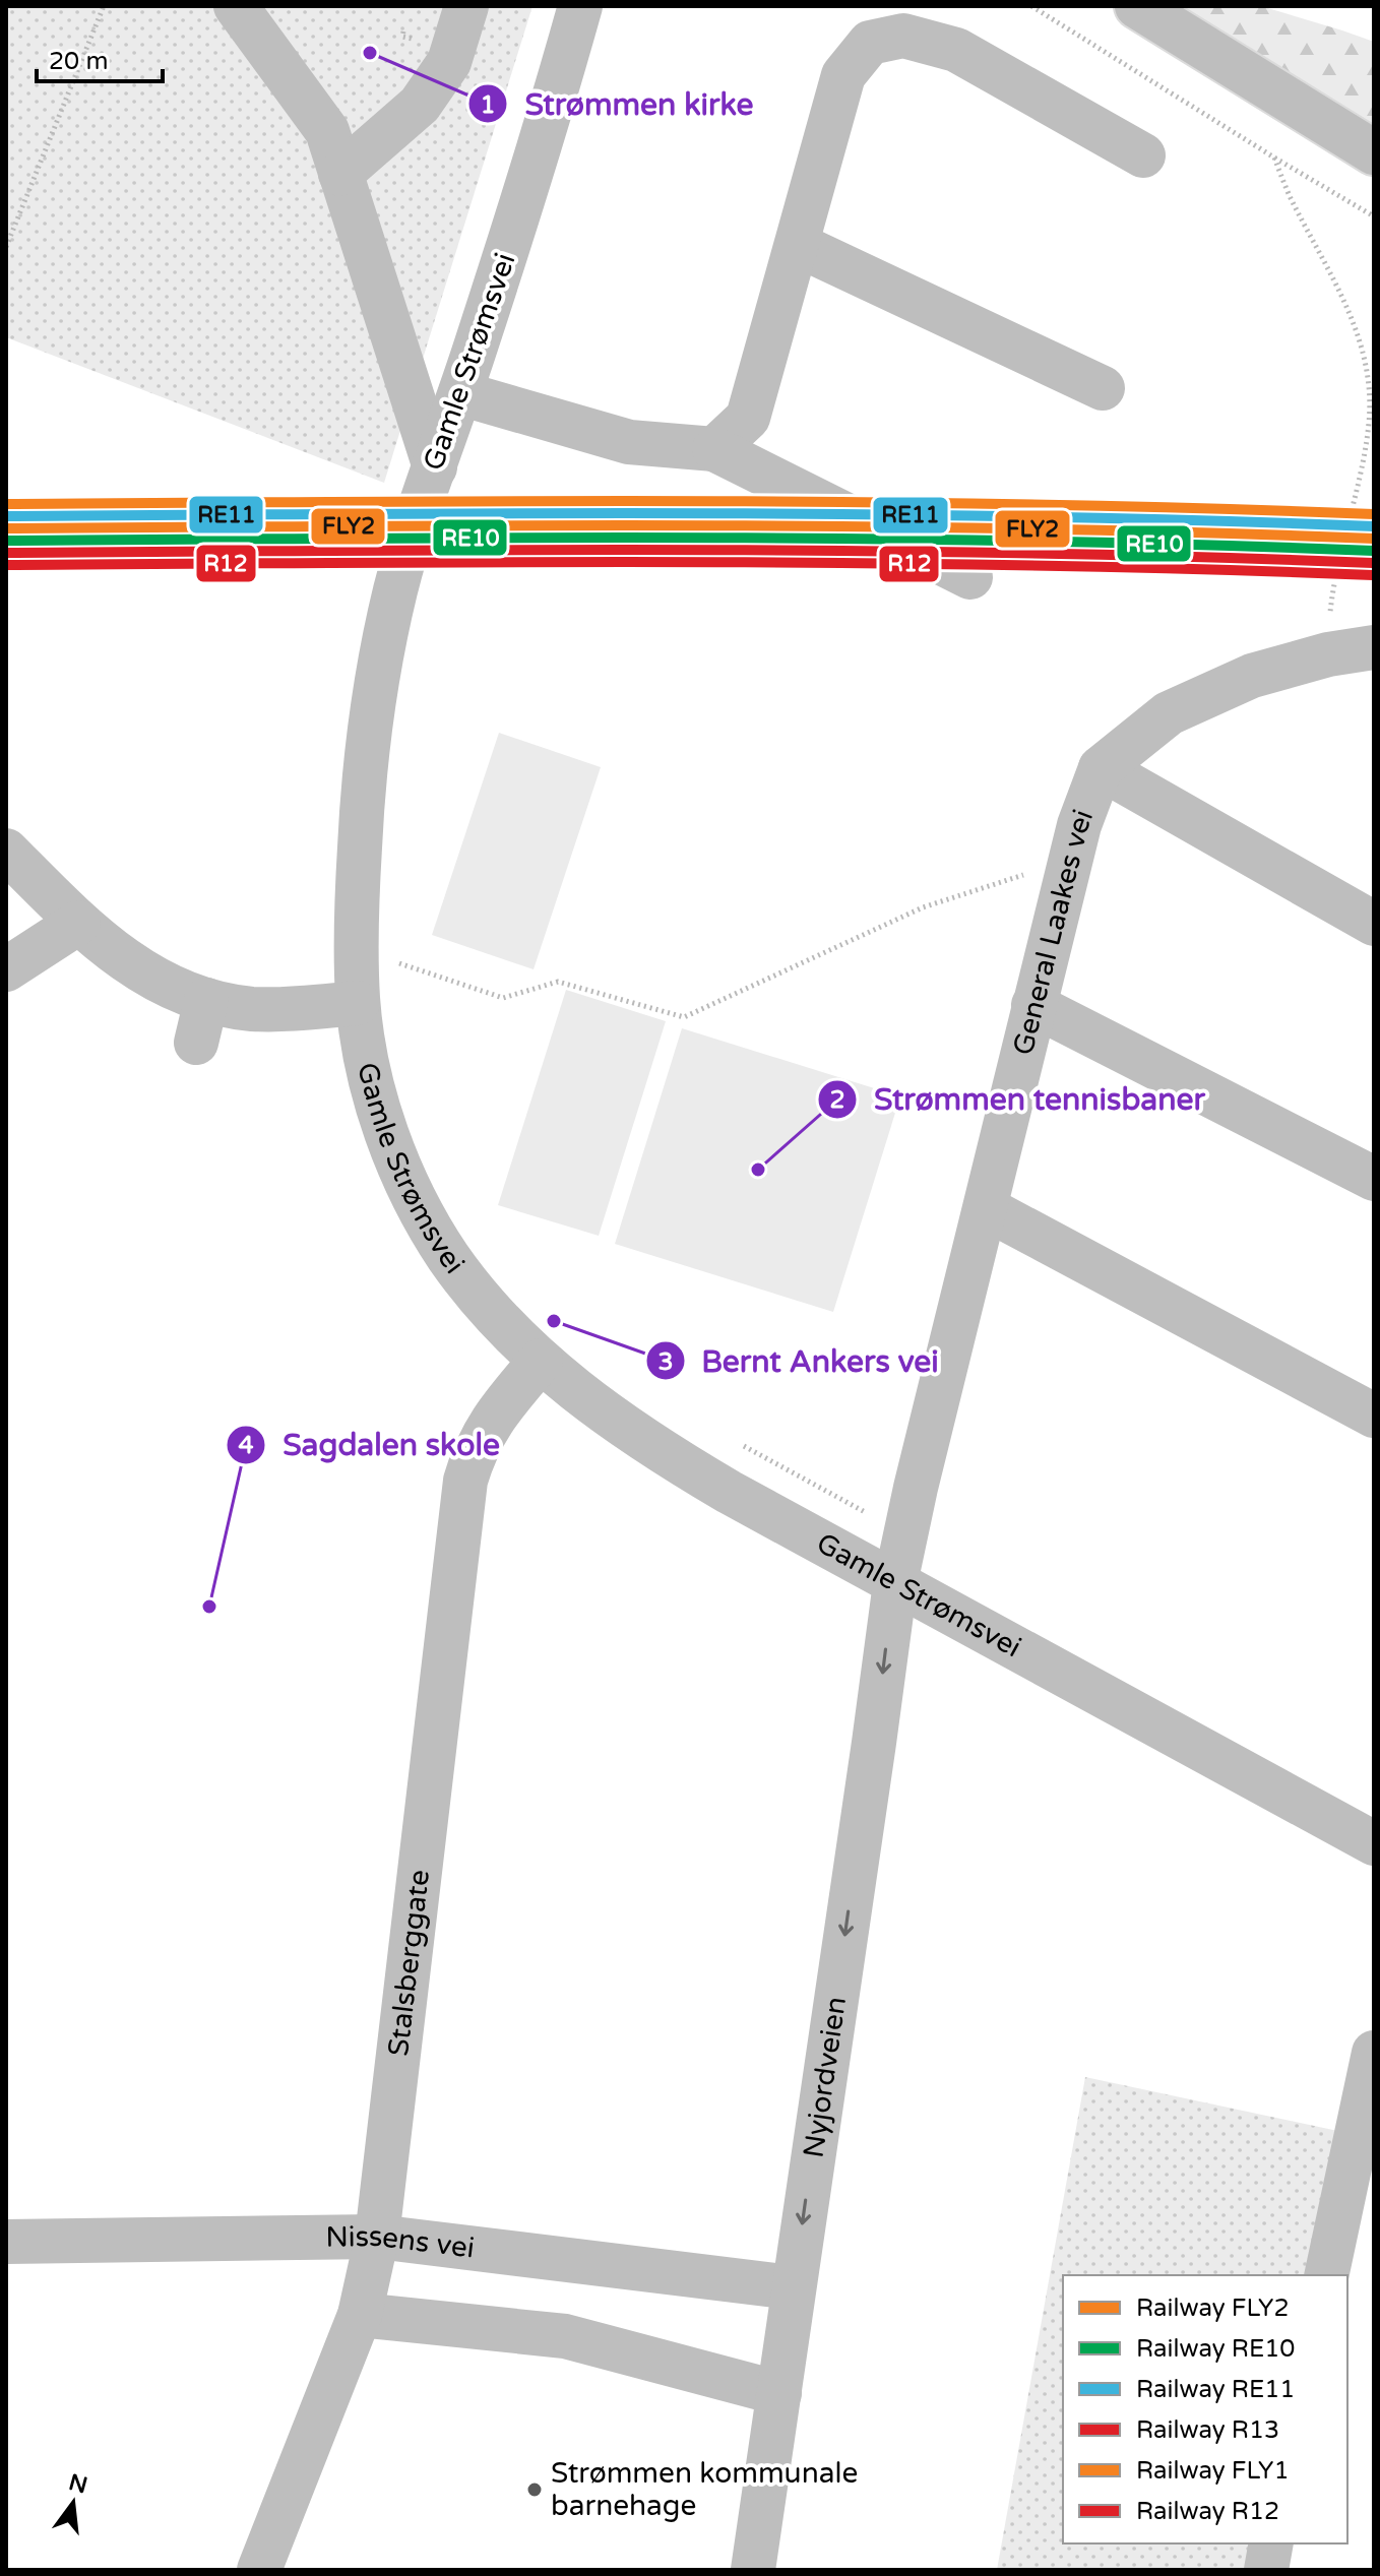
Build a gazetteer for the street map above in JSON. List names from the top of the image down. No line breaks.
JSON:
{"streets":{"street":["Gamle Strømsvei","General Laakes vei","Stalsberggate","Nyjordveien","Nissens vei"]},"crossings":[["Gamle Strømsvei","General Laakes vei"],["Gamle Strømsvei","Stalsberggate"],["Gamle Strømsvei","Nyjordveien"],["General Laakes vei","Nyjordveien"],["Stalsberggate","Nissens vei"],["Nyjordveien","Nissens vei"]],"one_way":["Nyjordveien"],"places":["Strømmen kirke","Strømmen tennisbaner","Bernt Ankers vei","Sagdalen skole","Strømmen kommunale barnehage"],"lines":["rail line FLY1","rail line RE11","rail line FLY2","rail line RE10","rail line R13","rail line R12"],"legend":["Railway FLY2","Railway RE10","Railway RE11","Railway R13","Railway FLY1","Railway R12"],"scale_bar":"20 m","north":"top"}
